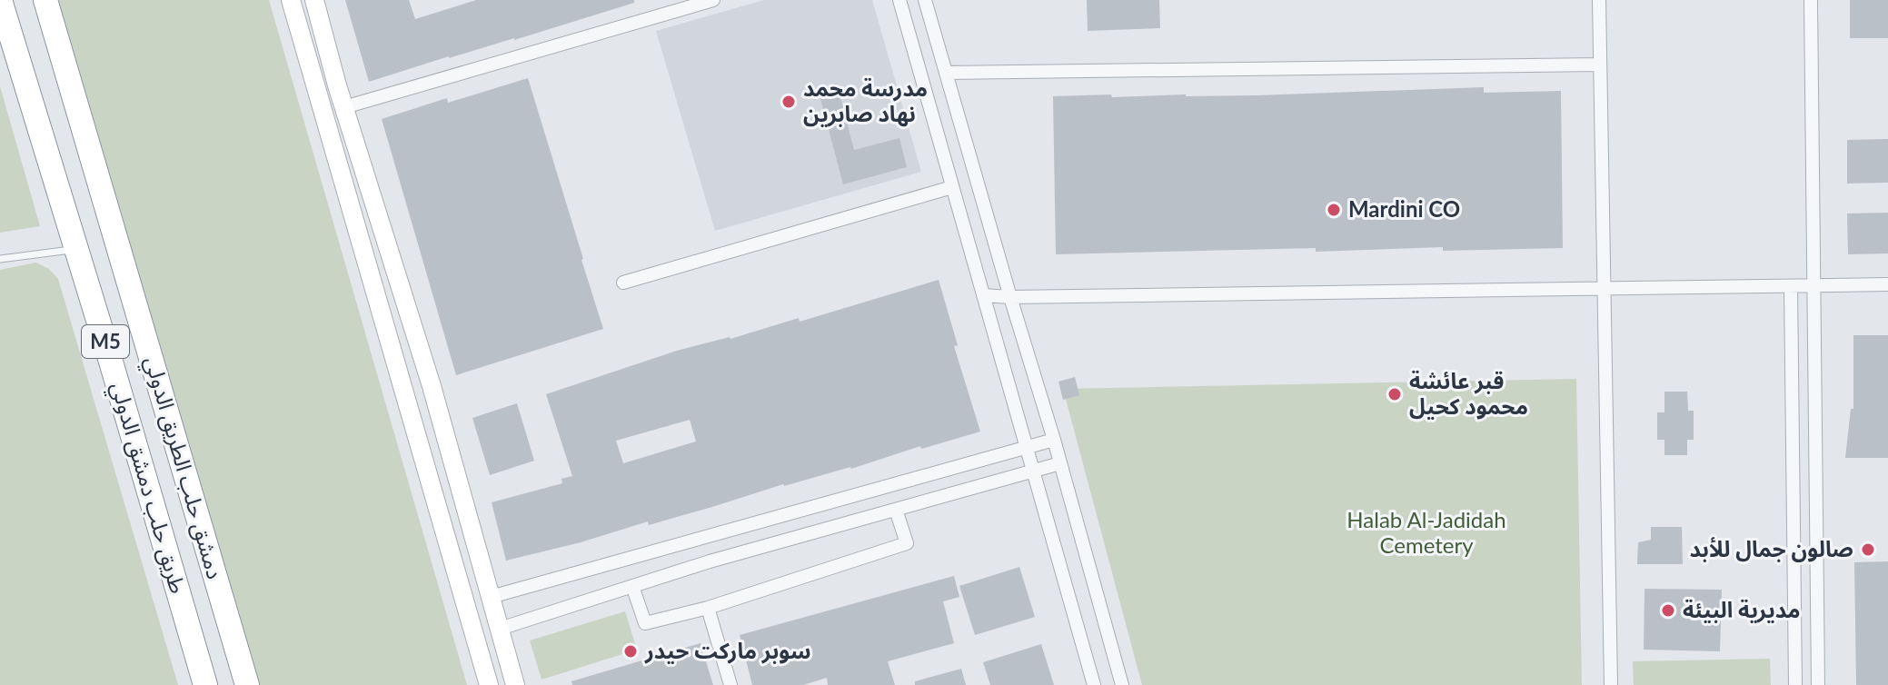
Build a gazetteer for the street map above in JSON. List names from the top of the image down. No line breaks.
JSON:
{"streets":{"highway":["M5","دمشق حلب الطريق الدولي","طريق حلب دمشق الدولي"]},"parks":["Halab Al-Jadidah Cemetery"],"places":["مدرسة محمد نهاد صابرين","Mardini CO","قبر عائشة محمود كحيل","صالون جمال للأبد","مديرية البيئة","سوبر ماركت حيدر"]}
